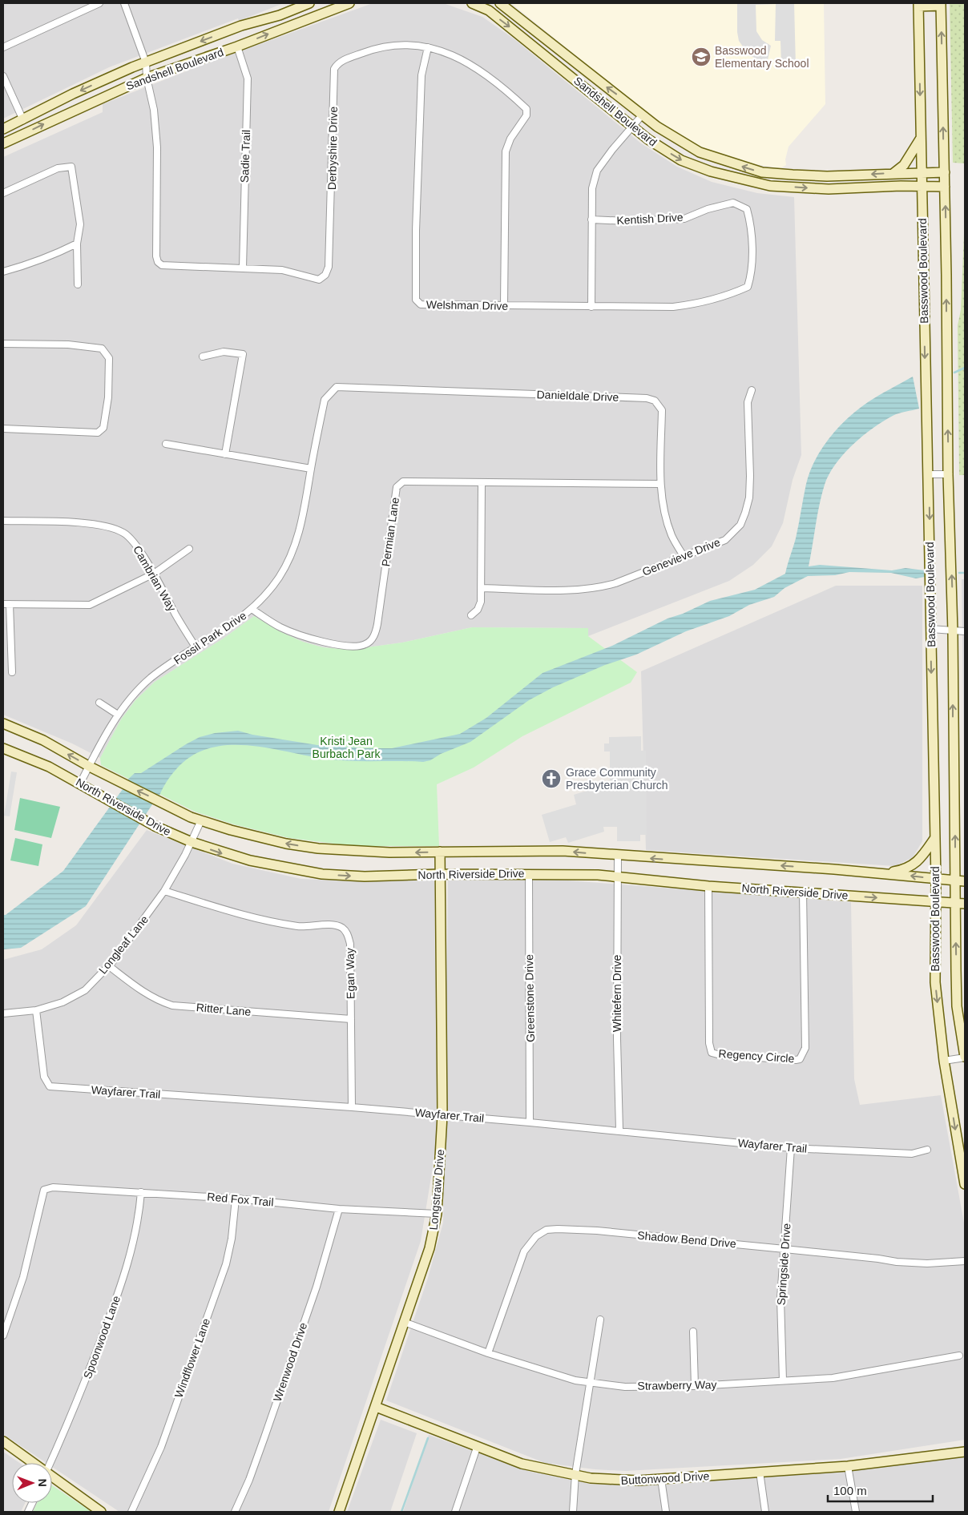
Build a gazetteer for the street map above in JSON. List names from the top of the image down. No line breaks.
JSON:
{"streets":{"main road":["Sandshell Boulevard","Basswood Boulevard","North Riverside Drive","Longstraw Drive","Buttonwood Drive"],"street":["Derbyshire Drive","Sadie Trail","Kentish Drive","Welshman Drive","Danieldale Drive","Permian Lane","Genevieve Drive","Cambrian Way","Fossil Park Drive","Longleaf Lane","Egan Way","Whitefern Drive","Greenstone Drive","Ritter Lane","Regency Circle","Wayfarer Trail","Red Fox Trail","Shadow Bend Drive","Springside Drive","Spoonwood Lane","Windflower Lane","Wrenwood Drive","Strawberry Way"]},"crossings":[["Sandshell Boulevard","Derbyshire Drive"],["Sandshell Boulevard","Sadie Trail"],["Sandshell Boulevard","Basswood Boulevard"],["Derbyshire Drive","Sadie Trail"],["Derbyshire Drive","Welshman Drive"],["Kentish Drive","Welshman Drive"],["Basswood Boulevard","North Riverside Drive"],["Danieldale Drive","Permian Lane"],["Danieldale Drive","Genevieve Drive"],["Danieldale Drive","Fossil Park Drive"],["Permian Lane","Fossil Park Drive"],["Cambrian Way","Fossil Park Drive"],["Fossil Park Drive","North Riverside Drive"],["North Riverside Drive","Longleaf Lane"],["North Riverside Drive","Whitefern Drive"],["North Riverside Drive","Greenstone Drive"],["North Riverside Drive","Regency Circle"],["North Riverside Drive","Longstraw Drive"],["Longleaf Lane","Egan Way"],["Longleaf Lane","Ritter Lane"],["Longleaf Lane","Wayfarer Trail"],["Egan Way","Ritter Lane"],["Egan Way","Wayfarer Trail"],["Whitefern Drive","Wayfarer Trail"],["Greenstone Drive","Wayfarer Trail"],["Wayfarer Trail","Longstraw Drive"],["Wayfarer Trail","Springside Drive"],["Longstraw Drive","Red Fox Trail"],["Longstraw Drive","Strawberry Way"],["Longstraw Drive","Buttonwood Drive"],["Red Fox Trail","Spoonwood Lane"],["Red Fox Trail","Windflower Lane"],["Red Fox Trail","Wrenwood Drive"],["Shadow Bend Drive","Springside Drive"],["Shadow Bend Drive","Strawberry Way"],["Springside Drive","Strawberry Way"]],"parks":["Kristi Jean Burbach Park"],"places":{"school or university":["Basswood Elementary School"],"church":["Grace Community Presbyterian Church"]},"scale_bar":"100 m","north":"right"}
